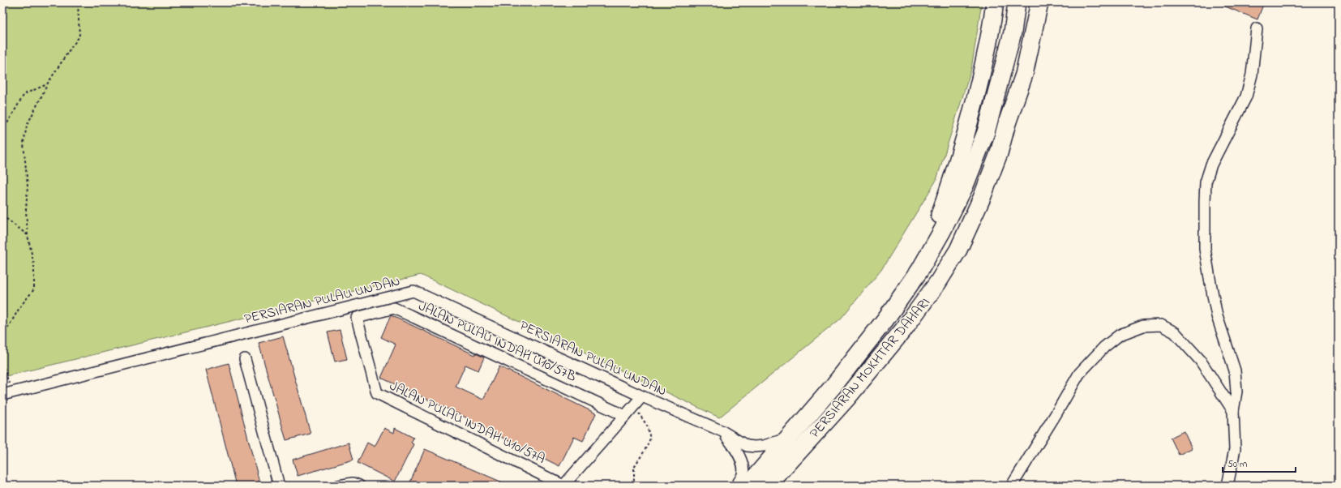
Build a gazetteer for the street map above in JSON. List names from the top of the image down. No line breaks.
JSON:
{"streets":{"main road":["PERSIARAN MOKHTAR DAHARI"],"street":["PERSIARAN PULAU UNDAN","JALAN PULAU INDAH U10/57B","JALAN PULAU INDAH U10/57A"]},"crossings":[["PERSIARAN PULAU UNDAN","PERSIARAN MOKHTAR DAHARI"],["JALAN PULAU INDAH U10/57B","JALAN PULAU INDAH U10/57A"]],"scale_bar":"50 m"}
